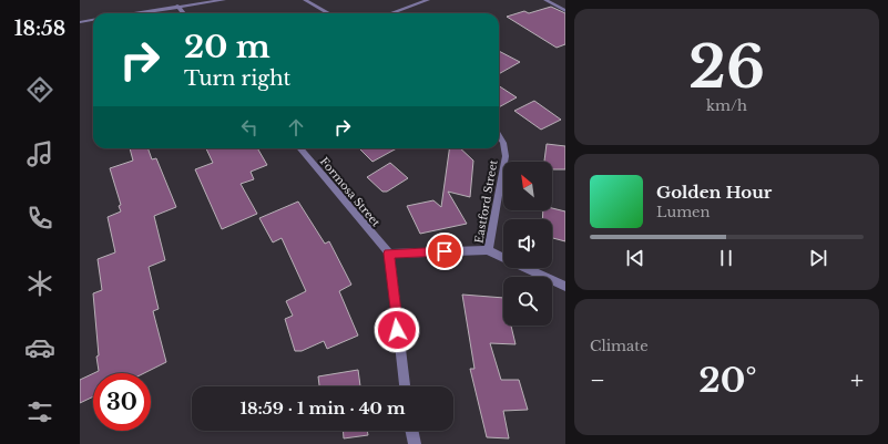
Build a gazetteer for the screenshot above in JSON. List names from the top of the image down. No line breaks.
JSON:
{"streets":{"street":["Formosa Street","Eastford Street"]},"north":"top left","page":{"tabs":"18:58","tile":[["26","km/h"],"Climate"],"turn":["20 m","Turn right"],"song":["Golden Hour","Lumen"],"heat":["−","20°","+"],"limit":"30","trip":"18:59 · 1 min · 40 m"}}
